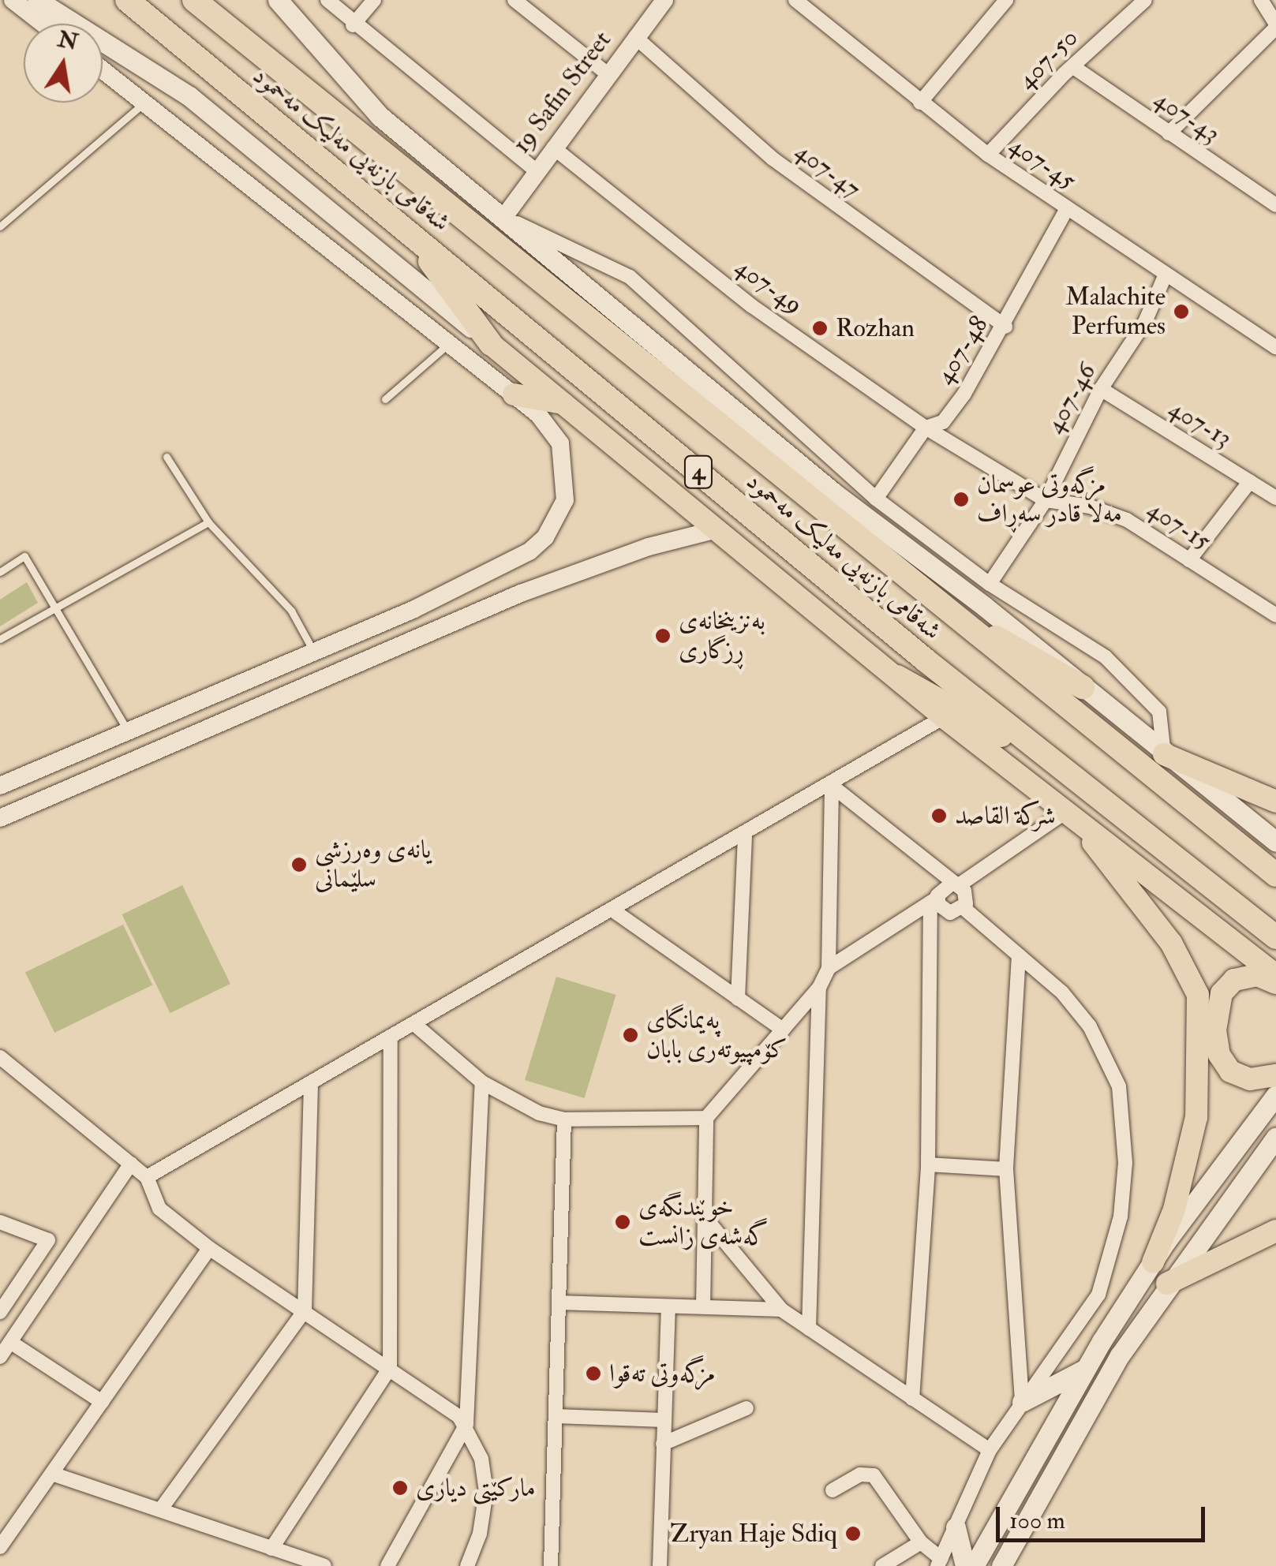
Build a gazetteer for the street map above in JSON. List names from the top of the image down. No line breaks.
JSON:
{"streets":{"highway":["شەقامی بازنەیی مەلیک مەحمود","4"],"street":["407-50","19 Safin Street","407-43","407-45","407-47","407-49","407-48","407-46","407-13","407-15"]},"crossings":[["407-50","407-43"],["407-50","407-45"],["19 Safin Street","407-47"],["19 Safin Street","407-49"],["407-45","407-48"],["407-45","407-46"],["407-47","407-48"],["407-49","407-48"],["407-49","407-46"],["407-49","407-15"],["407-46","407-13"],["407-46","407-15"]],"places":["Malachite Perfumes","Rozhan","مزگەوتی عوسمان مەلا قادر سەڕاف","بەنزینخانەی ڕزگاری","شركة القاصد","یانەی وەرزشی سلێمانی","پەیمانگای کۆمپیوتەری بابان","خوێندنگەی گەشەی زانست","مزگەوتی تەقوا","مارکێتی دیاری","Zryan Haje Sdiq"],"scale_bar":"100 m","north":"top"}
